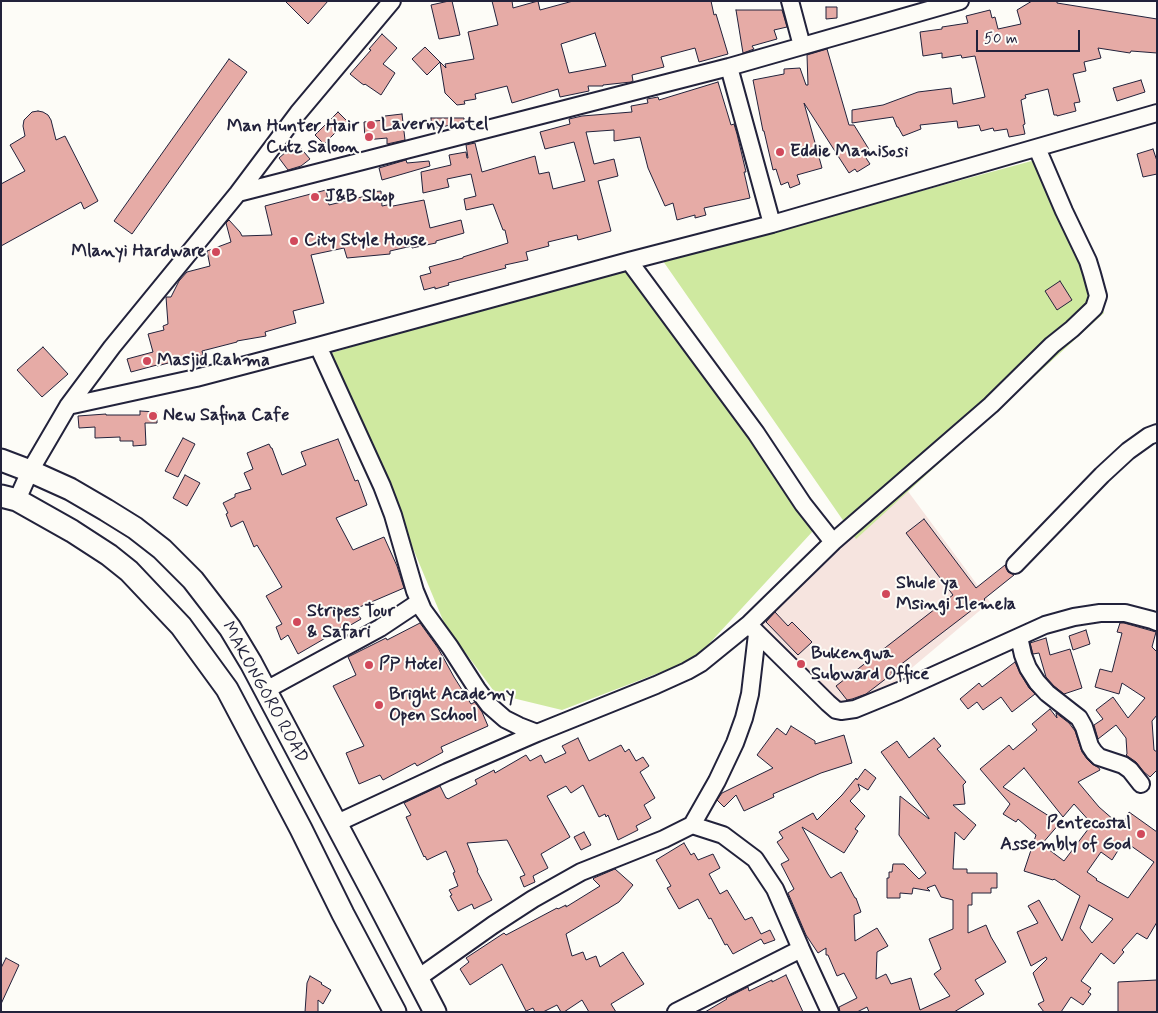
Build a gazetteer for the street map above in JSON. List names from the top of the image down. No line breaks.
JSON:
{"streets":{"main road":["MAKONGORO ROAD"]},"places":["Laverny hotel","Man Hunter Hair Cutz Saloon","Eddie Mamisosi","J&B Shop","City Style House","Mlanyi Hardware","Masjid Rahma","New Safina Cafe","Shule ya Msingi Ilemela","Stripes Tour & Safari","Bukengwa Subward Office","PP Hotel","Bright Academy Open School","Pentecostal Assembly of God"],"scale_bar":"50 m"}
